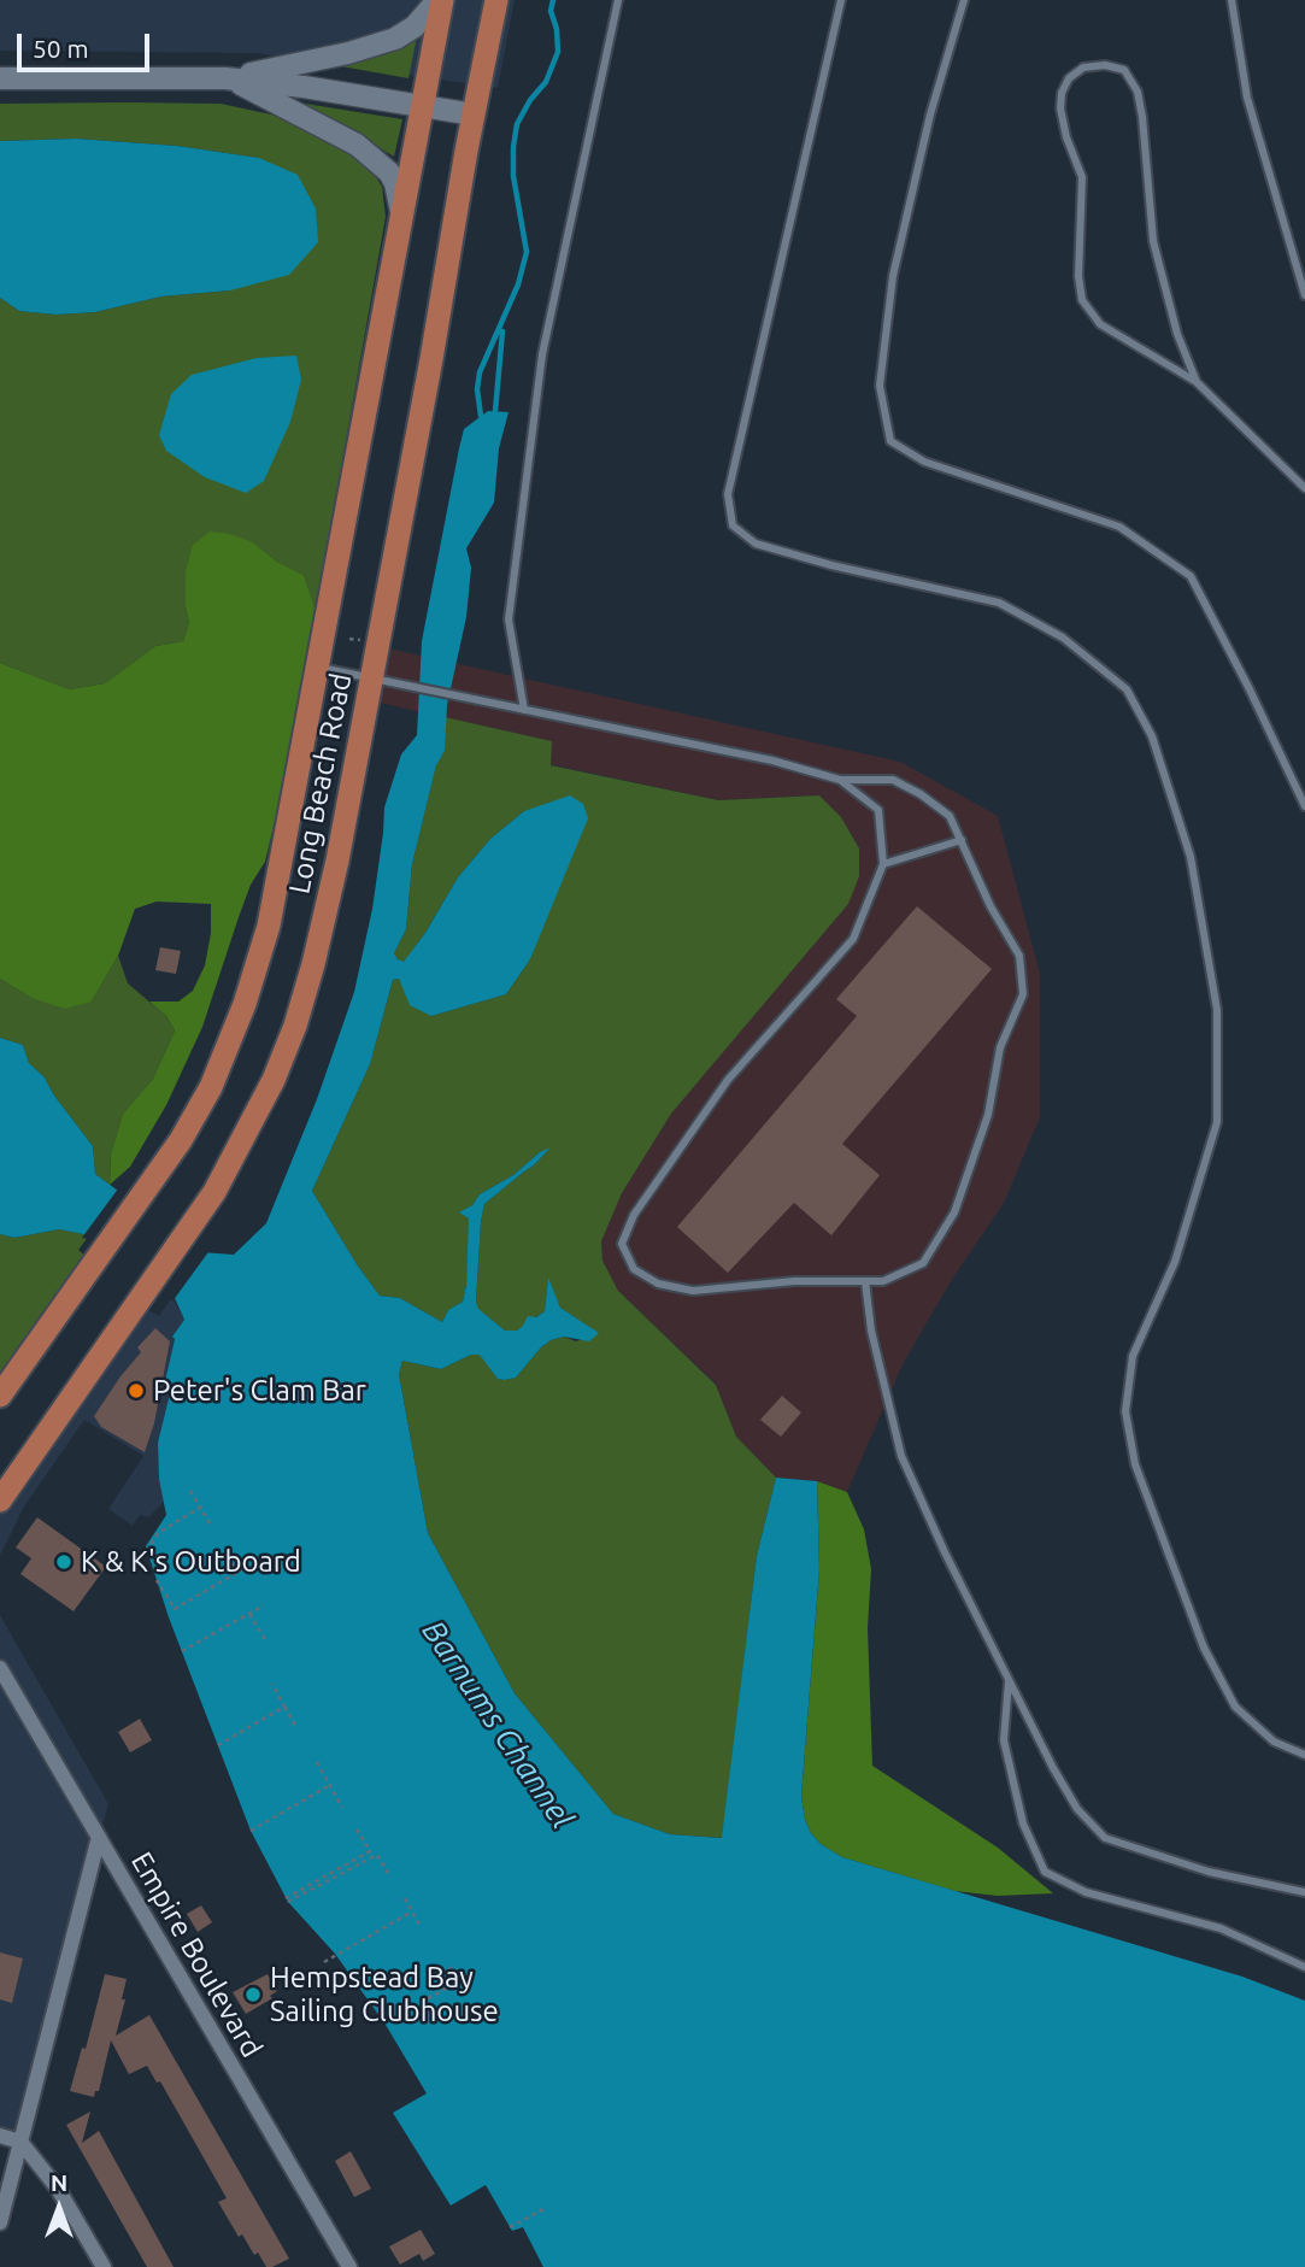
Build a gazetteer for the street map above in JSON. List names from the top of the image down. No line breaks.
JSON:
{"streets":{"main road":["Long Beach Road"],"street":["Empire Boulevard"]},"water":["Barnums Channel"],"places":["Peter's Clam Bar","K & K's Outboard","Hempstead Bay Sailing Clubhouse"],"scale_bar":"50 m","north":"top"}
